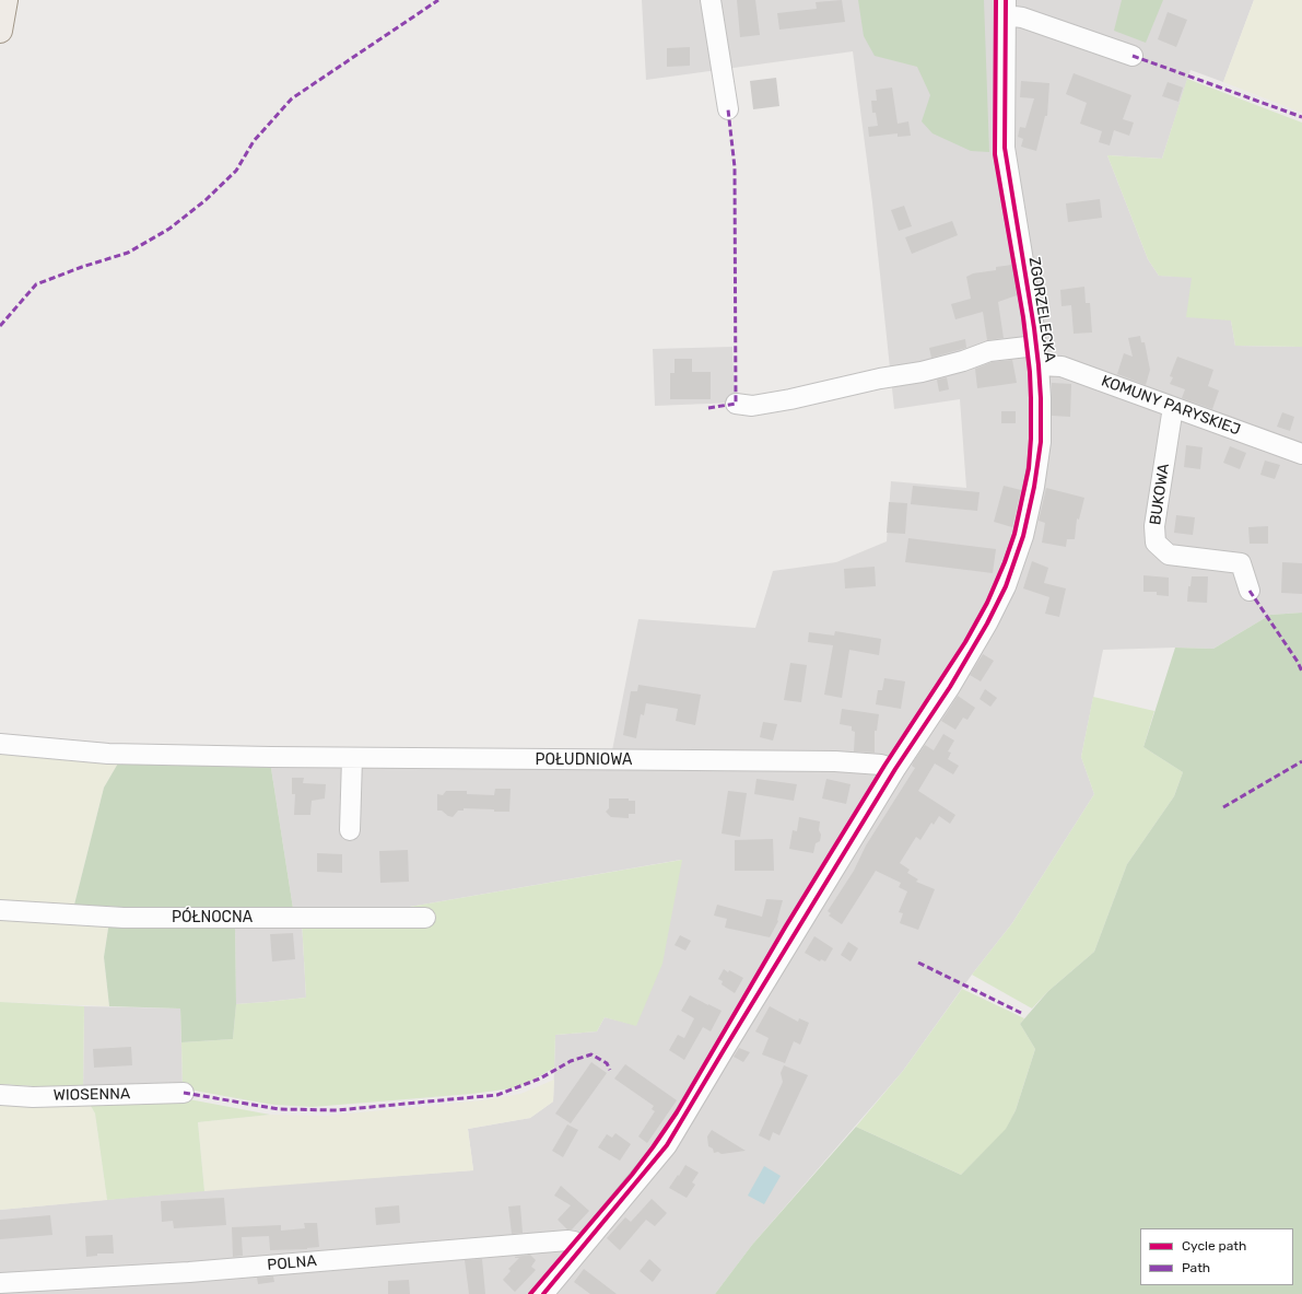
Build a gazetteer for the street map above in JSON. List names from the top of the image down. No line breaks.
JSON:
{"streets":{"street":["ZGORZELECKA","KOMUNY PARYSKIEJ","BUKOWA","POŁUDNIOWA","PÓŁNOCNA","WIOSENNA","POLNA"]},"crossings":[["ZGORZELECKA","KOMUNY PARYSKIEJ"],["ZGORZELECKA","POŁUDNIOWA"],["ZGORZELECKA","POLNA"],["KOMUNY PARYSKIEJ","BUKOWA"]],"legend":["Cycle path","Path"]}
